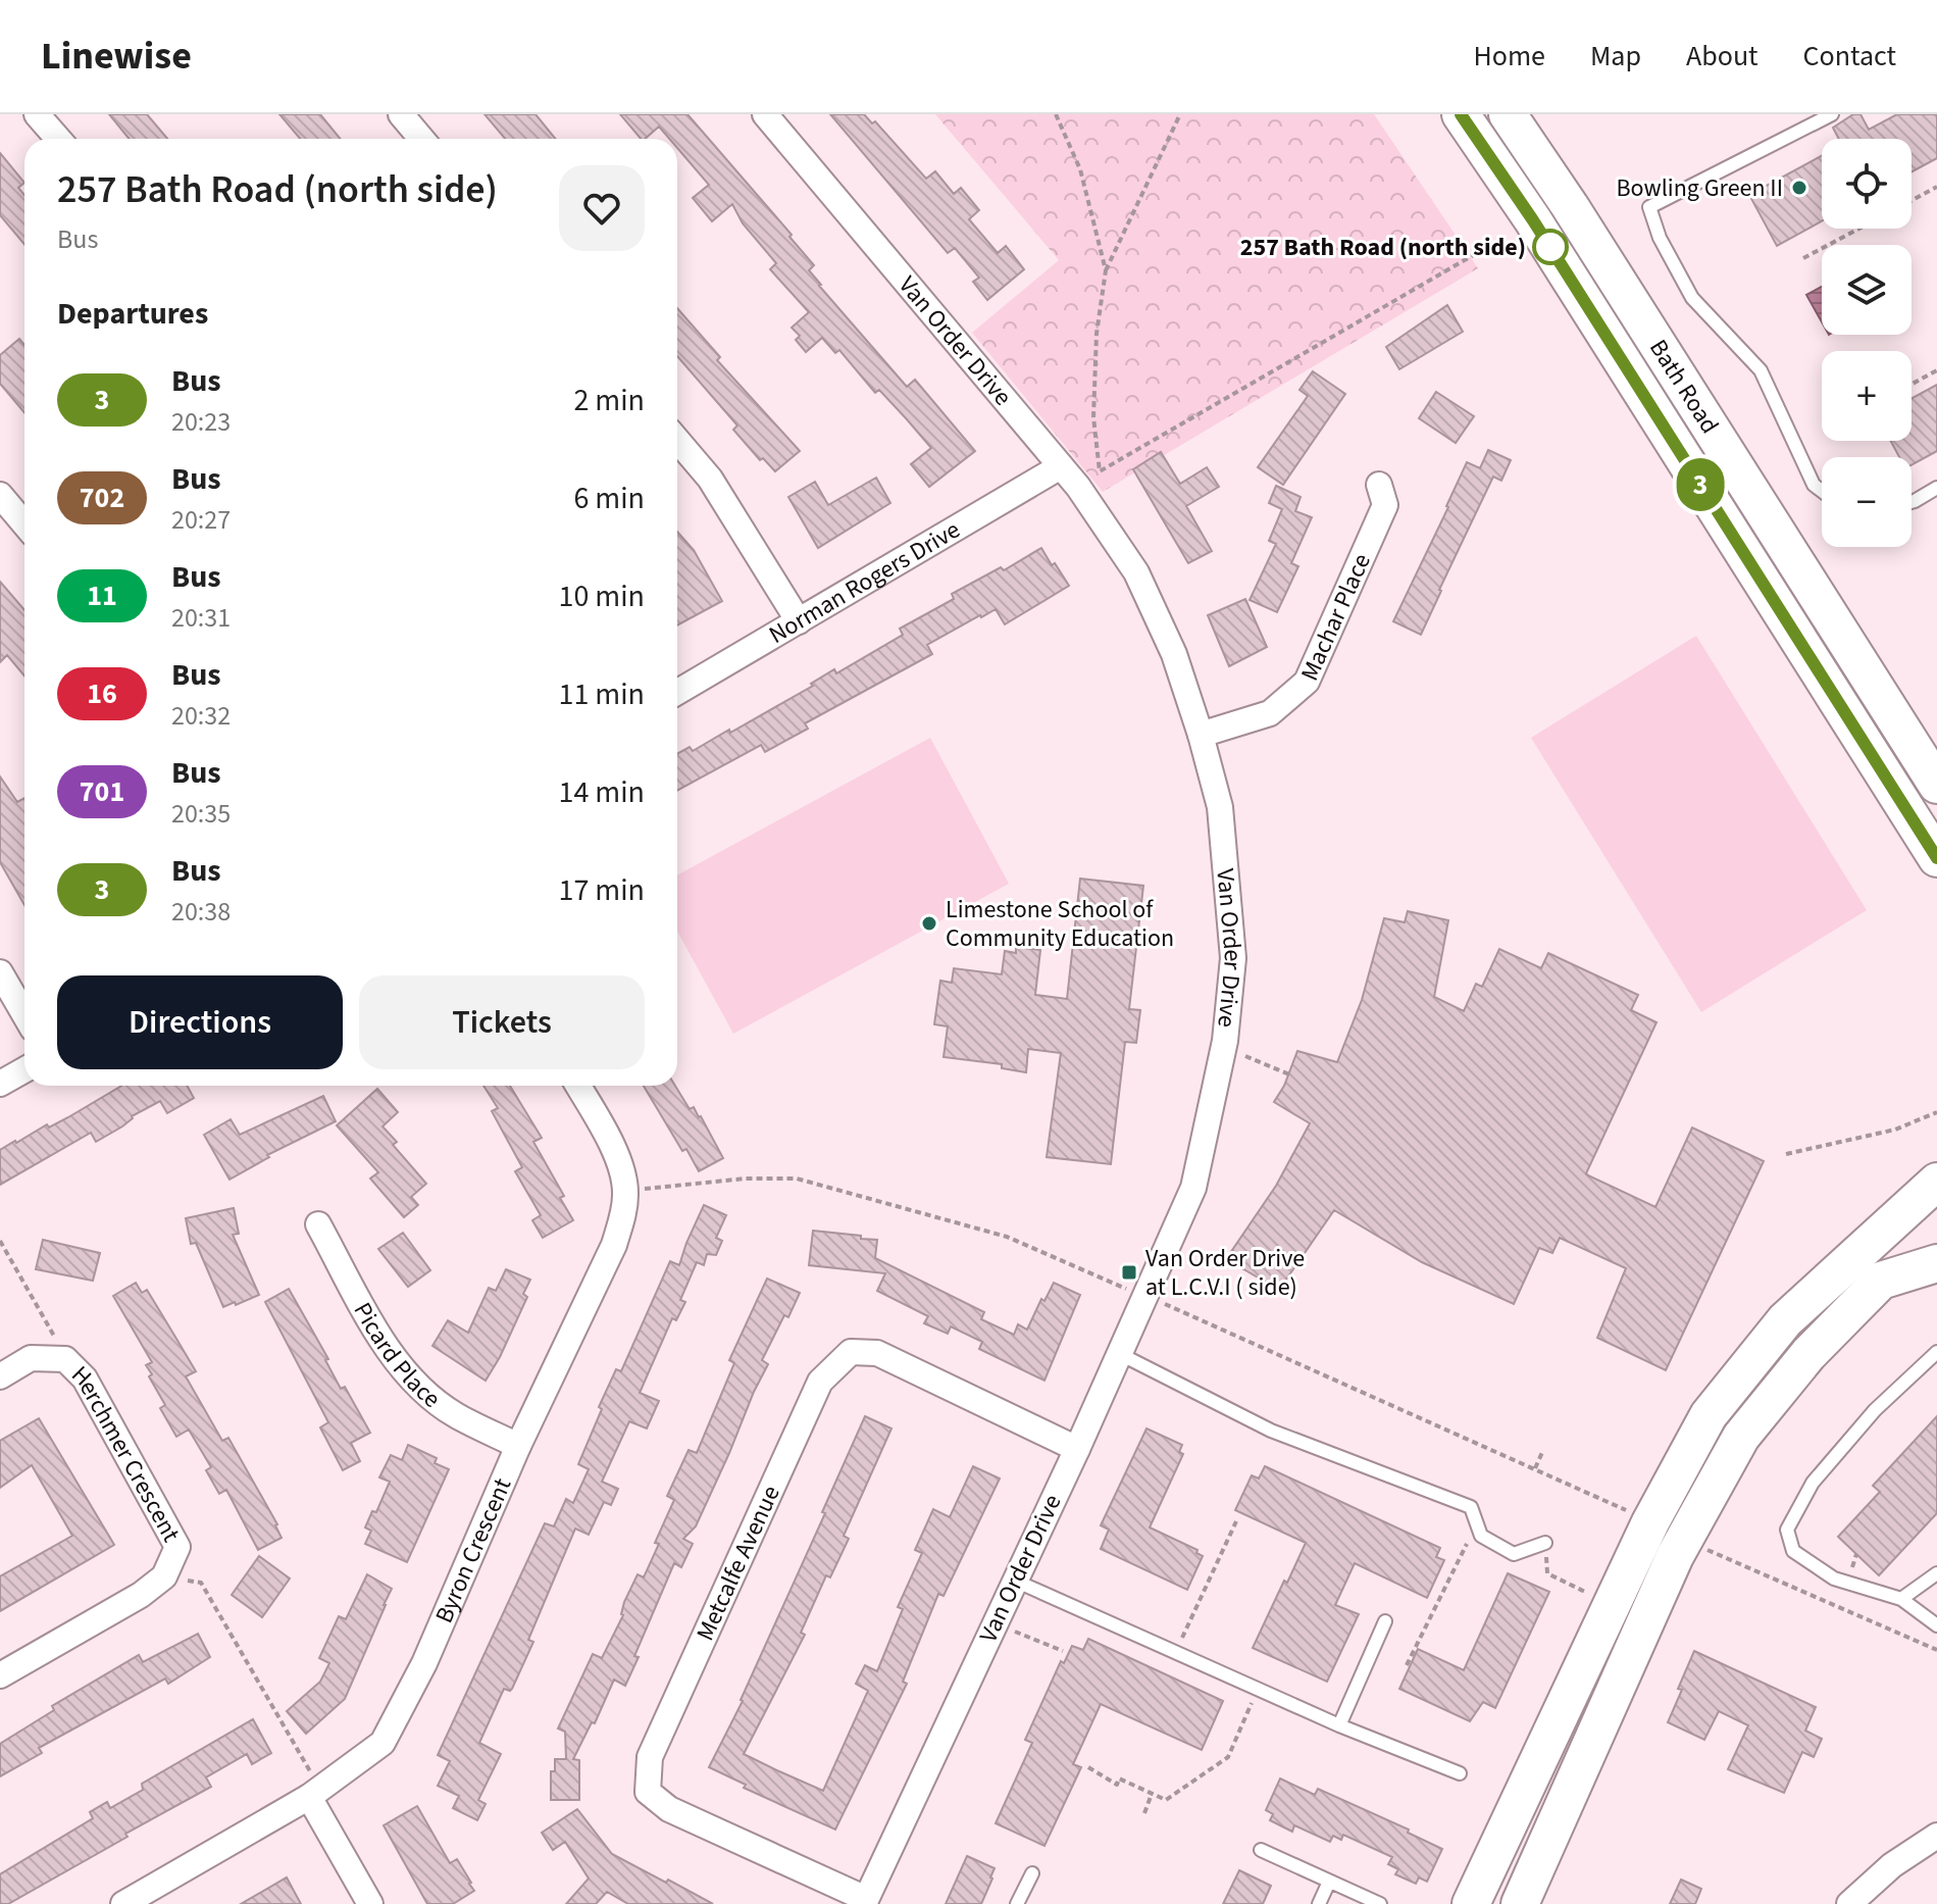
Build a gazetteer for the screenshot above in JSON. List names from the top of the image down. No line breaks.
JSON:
{"streets":{"main road":["Bath Road"],"street":["Van Order Drive","Norman Rogers Drive","Machar Place","Picard Place","Herchmer Crescent","Byron Crescent","Metcalfe Avenue"]},"crossings":[["Van Order Drive","Norman Rogers Drive"],["Van Order Drive","Machar Place"],["Van Order Drive","Metcalfe Avenue"],["Picard Place","Byron Crescent"]],"places":{"other":["Bowling Green II","257 Bath Road (north side)","Limestone School of Community Education"],"transit":["Van Order Drive at L.C.V.I ( side)"]},"lines":["bus line 3"],"page":{"header":"Linewise","nav":["Home","Map","About","Contact"],"on_map":"3","map_buttons":["+","−"],"heading":[["257 Bath Road (north side)","Bus"],"Departures"],"list":[{"mark":"3","name":"Bus","note":"20:23","value":"2 min"},{"mark":"702","name":"Bus","note":"20:27","value":"6 min"},{"mark":"11","name":"Bus","note":"20:31","value":"10 min"},{"mark":"16","name":"Bus","note":"20:32","value":"11 min"},{"mark":"701","name":"Bus","note":"20:35","value":"14 min"},{"mark":"3","name":"Bus","note":"20:38","value":"17 min"}],"buttons":["Directions","Tickets"]}}
